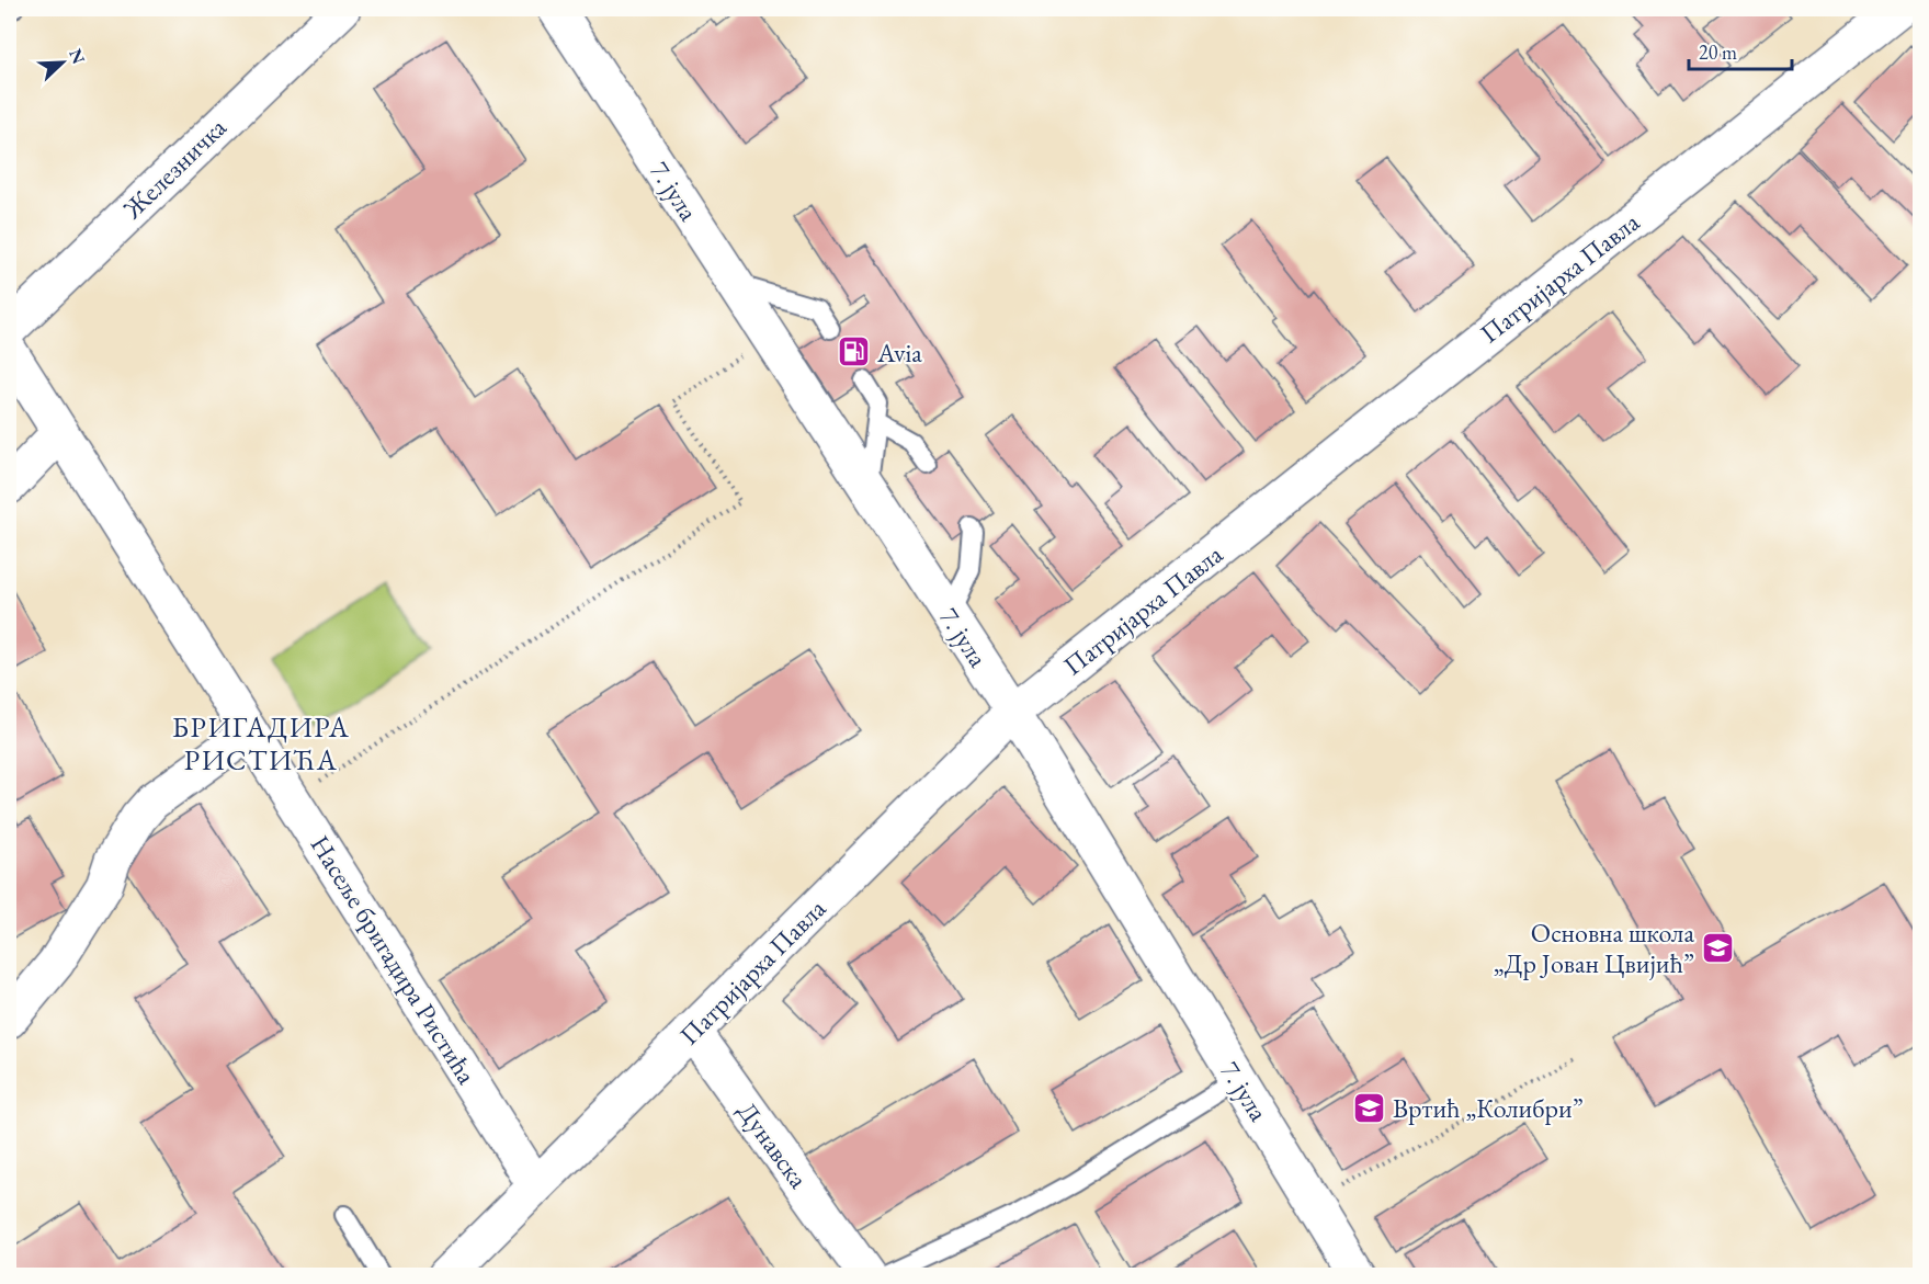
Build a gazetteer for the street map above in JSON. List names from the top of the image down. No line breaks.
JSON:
{"streets":{"street":["Железничка","7. јула","Патријарха Павла","Насеље бригадира Ристића","Дунавска"]},"crossings":[["7. јула","Патријарха Павла"],["Патријарха Павла","Насеље бригадира Ристића"],["Патријарха Павла","Дунавска"]],"districts":["БРИГАДИРА РИСТИЋА"],"places":{"fuel station":["Avia"],"school or university":["Основна школа „Др Јован Цвијић”","Вртић „Колибри”"]},"scale_bar":"20 m","north":"top right"}
